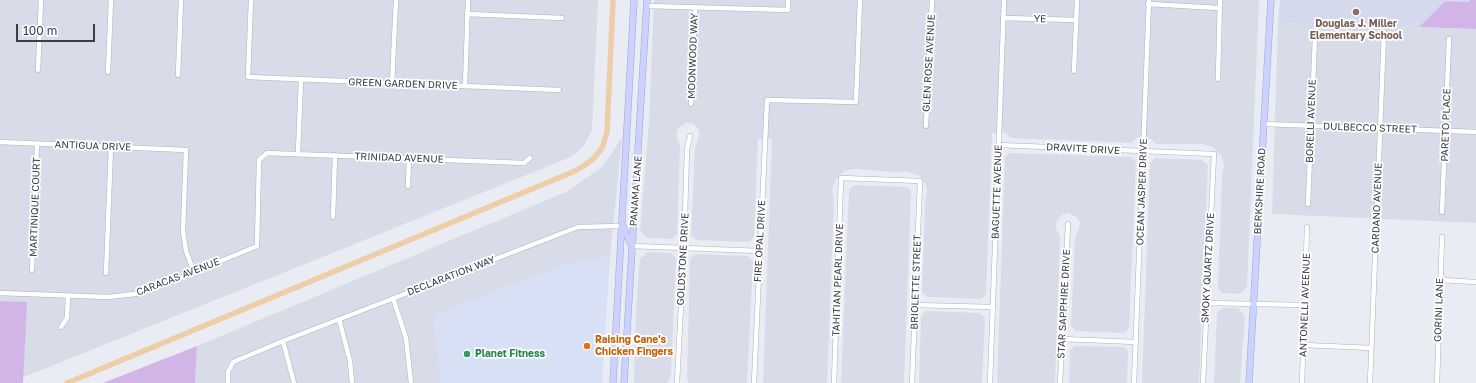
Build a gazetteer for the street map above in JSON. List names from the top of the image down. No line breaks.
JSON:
{"streets":{"main road":["PANAMA LANE","BERKSHIRE ROAD"],"street":["YE","MOONWOOD WAY","GLEN ROSE AVENUE","GREEN GARDEN DRIVE","BORELLI AVENUE","PARETO PLACE","DULBECCO STREET","ANTIGUA DRIVE","DRAVITE DRIVE","TRINIDAD AVENUE","BAGUETTE AVENUE","OCEAN JASPER DRIVE","MARTINIQUE COURT","CARDANO AVENUE","FIRE OPAL DRIVE","GOLDSTONE DRIVE","SMOKY QUARTZ DRIVE","DECLARATION WAY","CARACAS AVENUE","TAHITIAN PEARL DRIVE","BRIOLETTE STREET","STAR SAPPHIRE DRIVE","ANTONELLI AVEENUE","GORINI LANE"]},"crossings":[["YE","BAGUETTE AVENUE"],["BORELLI AVENUE","DULBECCO STREET"],["PARETO PLACE","DULBECCO STREET"],["DULBECCO STREET","BERKSHIRE ROAD"],["DULBECCO STREET","CARDANO AVENUE"],["ANTIGUA DRIVE","MARTINIQUE COURT"],["ANTIGUA DRIVE","CARACAS AVENUE"],["DRAVITE DRIVE","BAGUETTE AVENUE"],["DRAVITE DRIVE","OCEAN JASPER DRIVE"],["DRAVITE DRIVE","SMOKY QUARTZ DRIVE"],["TRINIDAD AVENUE","CARACAS AVENUE"],["PANAMA LANE","DECLARATION WAY"],["TAHITIAN PEARL DRIVE","BRIOLETTE STREET"]],"places":["Douglas J. Miller Elementary School","Raising Cane's Chicken Fingers","Planet Fitness"],"scale_bar":"100 m"}
